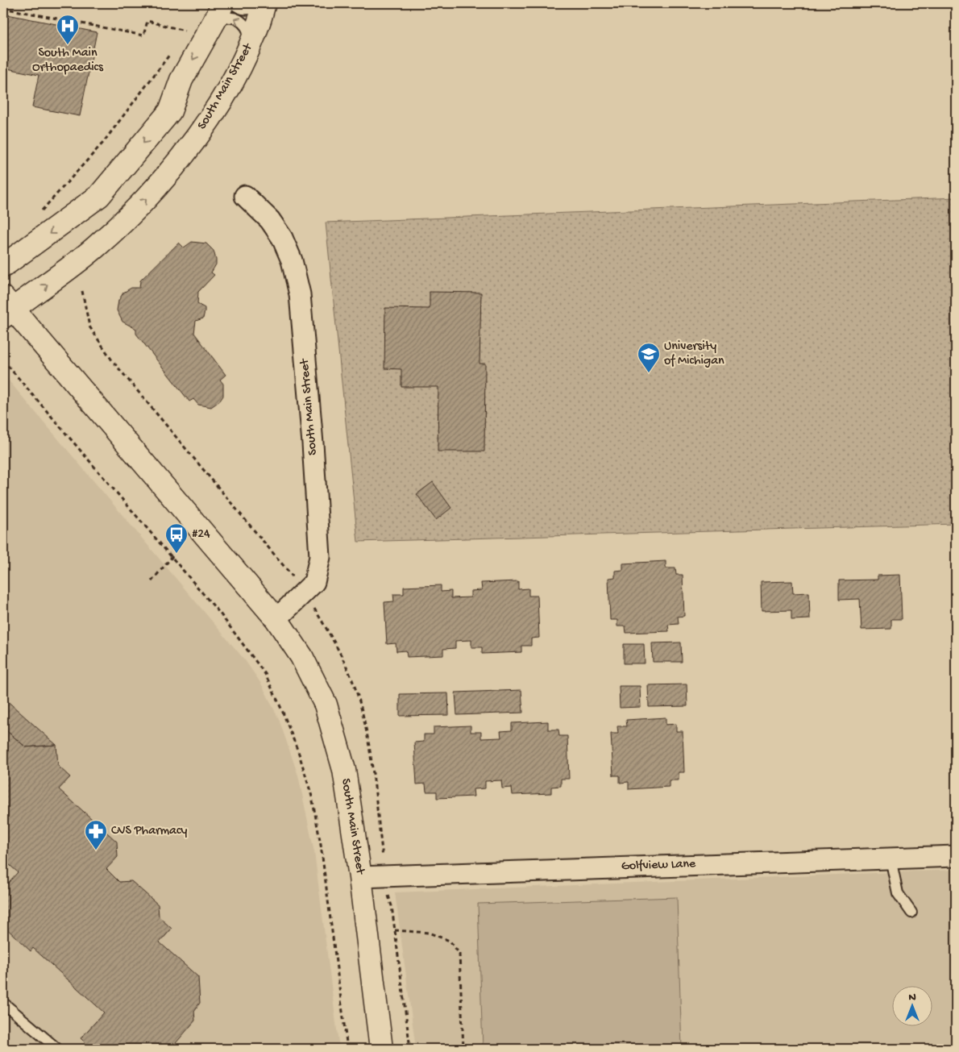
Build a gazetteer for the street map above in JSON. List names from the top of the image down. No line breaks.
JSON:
{"streets":{"street":["South Main Street","Golfview Lane"]},"crossings":[["South Main Street","Golfview Lane"]],"places":{"hospital":["South Main Orthopaedics"],"school or university":["University of Michigan"],"bus stop":["#24"],"pharmacy":["CVS Pharmacy"]},"north":"top"}
